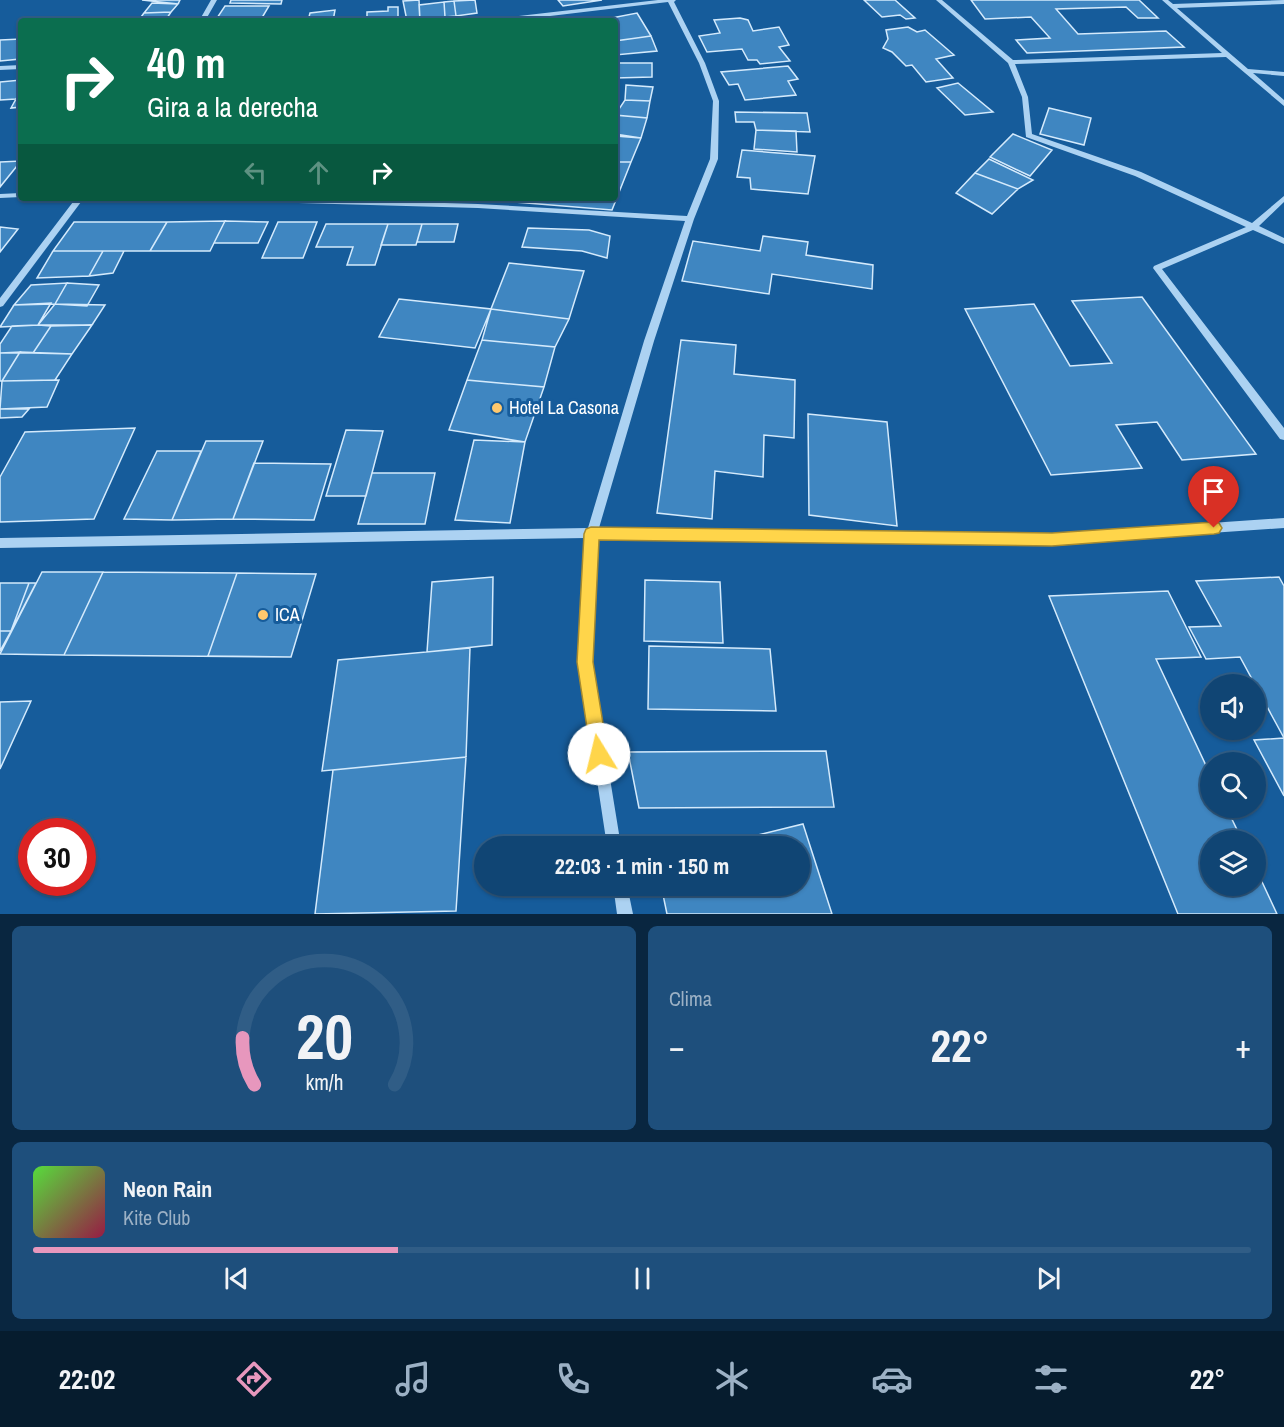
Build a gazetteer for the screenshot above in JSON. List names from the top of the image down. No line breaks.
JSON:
{"places":["Hotel La Casona","ICA"],"page":{"turn":["40 m","Gira a la derecha"],"limit":"30","trip":"22:03 · 1 min · 150 m","tile":"Clima","heat":["−","22°","+"],"song":["Neon Rain","Kite Club"],"tabs":["22:02","22°"],"gauge":["20","km/h"]}}
